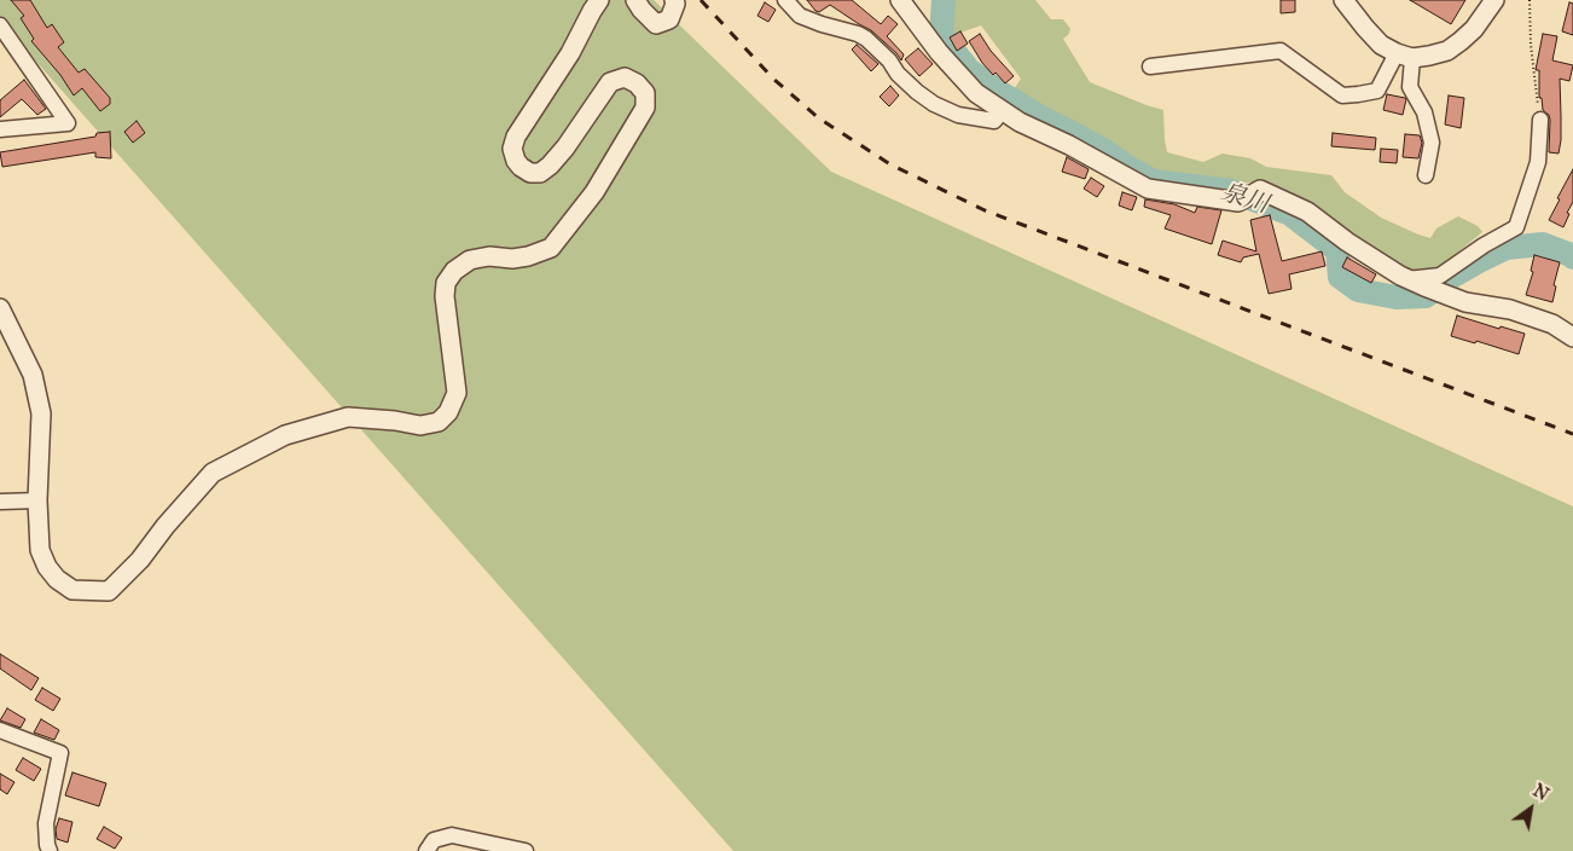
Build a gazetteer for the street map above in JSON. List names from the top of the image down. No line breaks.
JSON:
{"water":["泉川"],"north":"top right"}
